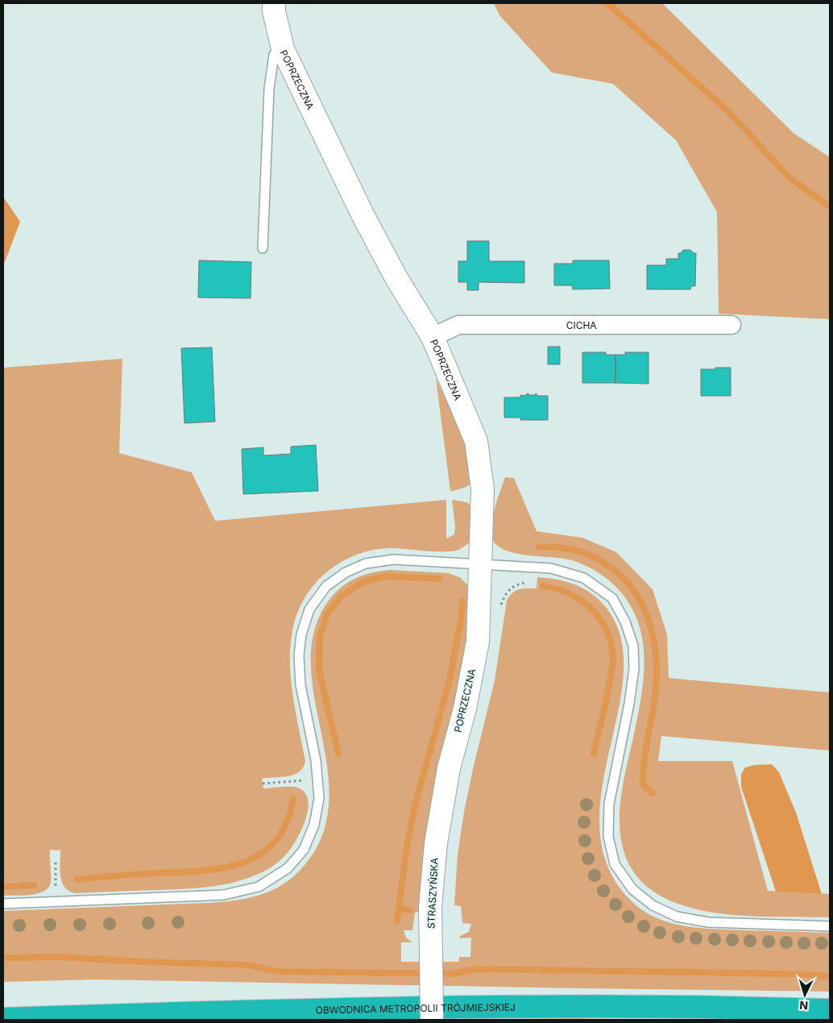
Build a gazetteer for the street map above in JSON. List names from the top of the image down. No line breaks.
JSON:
{"streets":{"highway":["OBWODNICA METROPOLII TRÓJMIEJSKIEJ"],"street":["POPRZECZNA","CICHA","STRASZYŃSKA"]},"crossings":[["POPRZECZNA","CICHA"],["POPRZECZNA","STRASZYŃSKA"]],"north":"bottom"}
